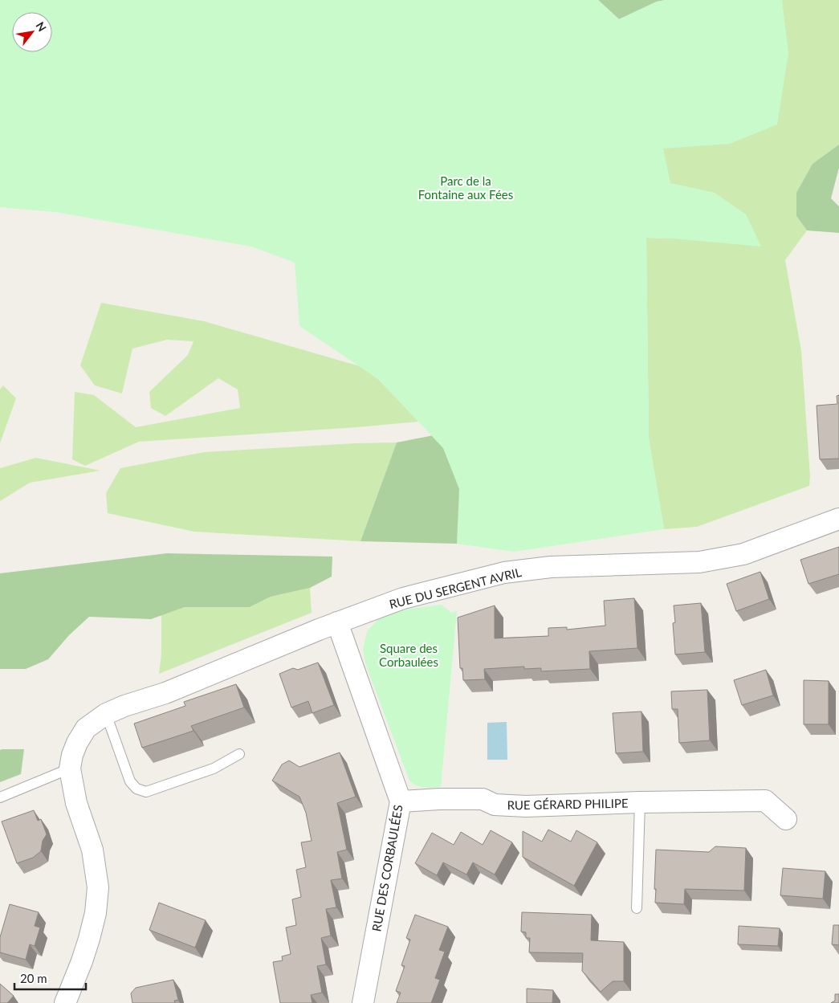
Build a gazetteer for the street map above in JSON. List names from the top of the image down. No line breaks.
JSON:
{"streets":{"street":["RUE DU SERGENT AVRIL","RUE GÉRARD PHILIPE","RUE DES CORBAULÉES"]},"crossings":[["RUE DU SERGENT AVRIL","RUE DES CORBAULÉES"],["RUE GÉRARD PHILIPE","RUE DES CORBAULÉES"]],"parks":["Parc de la Fontaine aux Fées","Square des Corbaulées"],"scale_bar":"20 m","north":"top right"}
